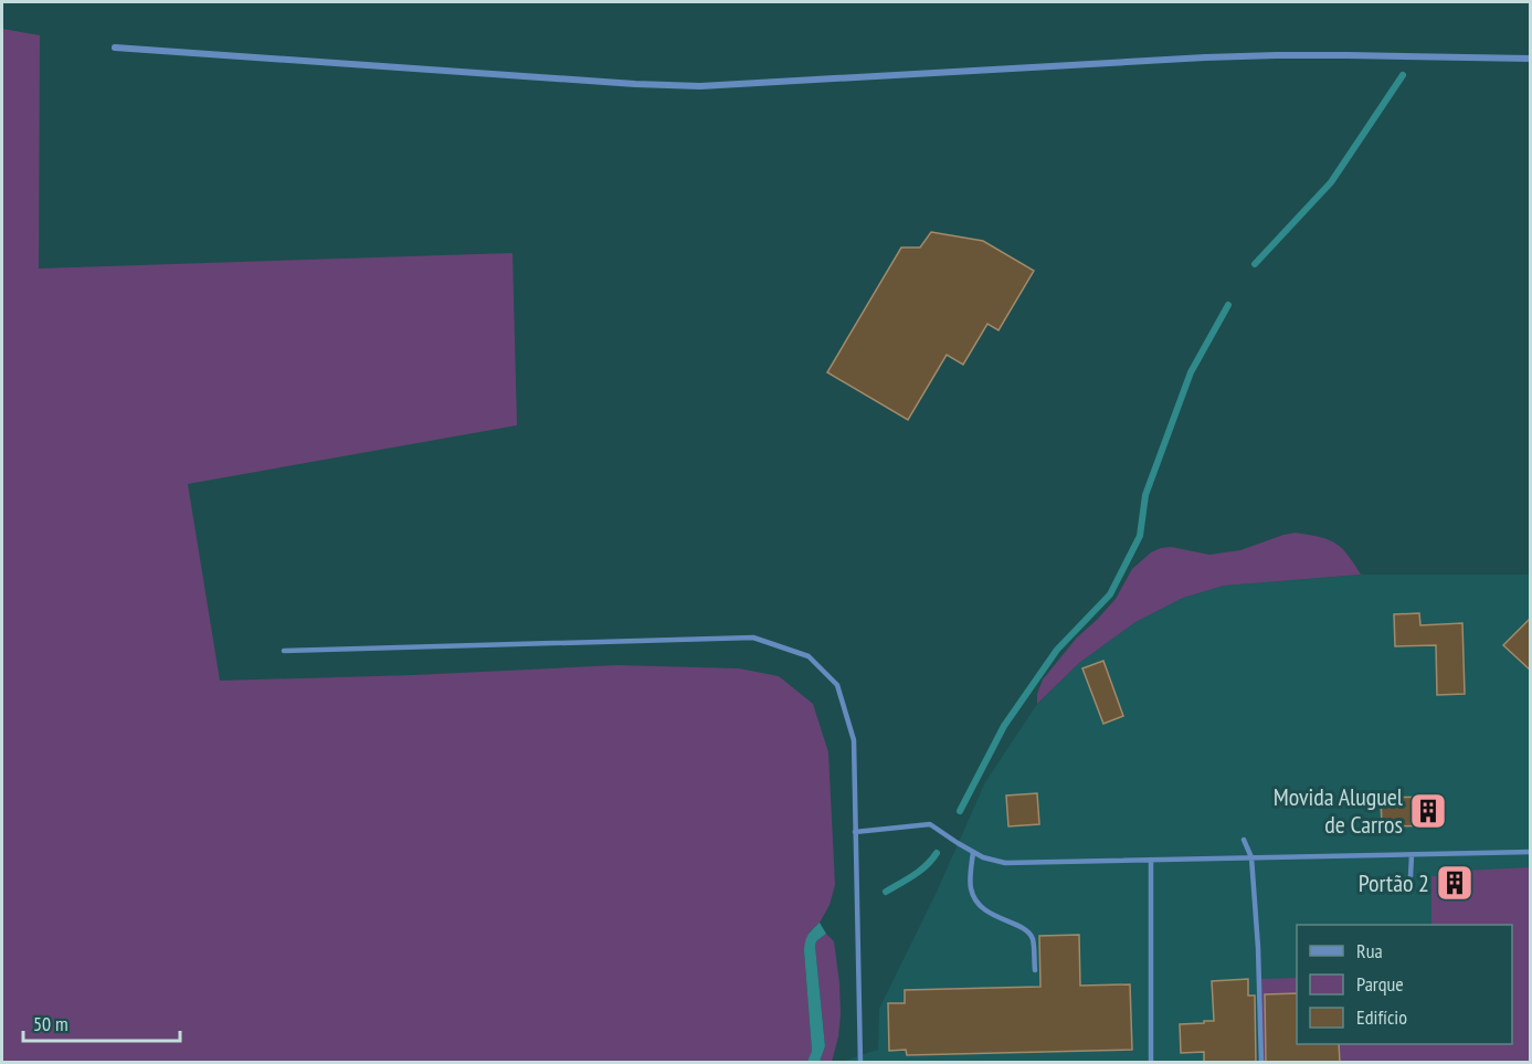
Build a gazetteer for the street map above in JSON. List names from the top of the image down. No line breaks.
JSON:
{"places":{"building":["Movida Aluguel de Carros","Portão 2"]},"legend":["Rua","Parque","Edifício"],"scale_bar":"50 m"}
